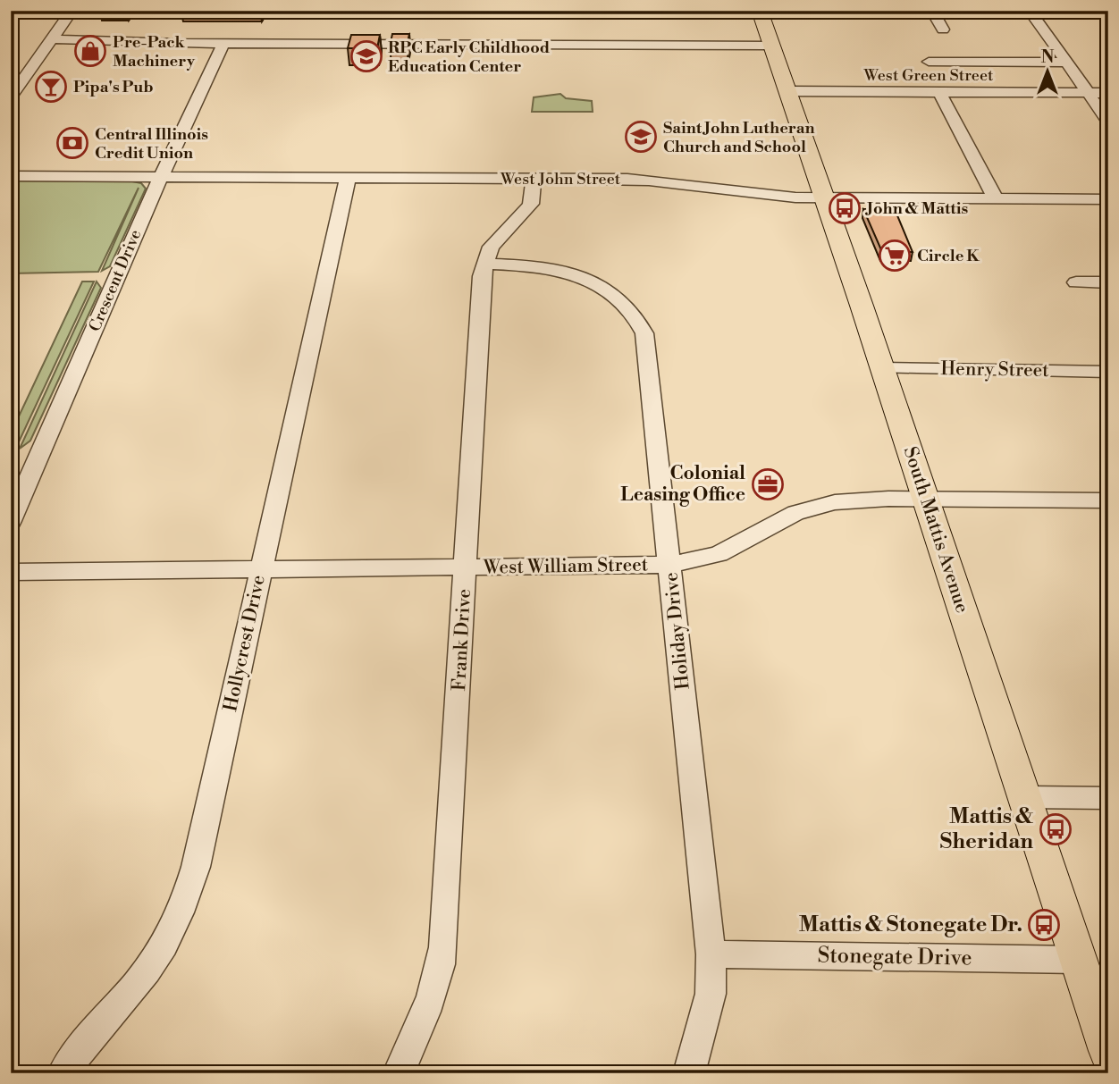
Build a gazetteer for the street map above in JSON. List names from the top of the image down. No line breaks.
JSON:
{"streets":{"main road":["South Mattis Avenue"],"street":["West Green Street","West John Street","Crescent Drive","Henry Street","West William Street","Holiday Drive","Frank Drive","Hollycrest Drive","Stonegate Drive"]},"crossings":[["West Green Street","South Mattis Avenue"],["West John Street","Crescent Drive"],["West John Street","South Mattis Avenue"],["West John Street","Frank Drive"],["West John Street","Hollycrest Drive"],["Henry Street","South Mattis Avenue"],["South Mattis Avenue","West William Street"],["South Mattis Avenue","Stonegate Drive"],["West William Street","Holiday Drive"],["West William Street","Frank Drive"],["West William Street","Hollycrest Drive"],["Holiday Drive","Frank Drive"],["Holiday Drive","Stonegate Drive"]],"places":{"shop":["Pre-Pack Machinery"],"school or university":["RPC Early Childhood Education Center","Saint John Lutheran Church and School"],"bar":["Pipa's Pub"],"bank":["Central Illinois Credit Union"],"bus stop":["John & Mattis","Mattis & Sheridan","Mattis & Stonegate Dr."],"supermarket":["Circle K"],"office":["Colonial Leasing Office"]},"north":"top"}
